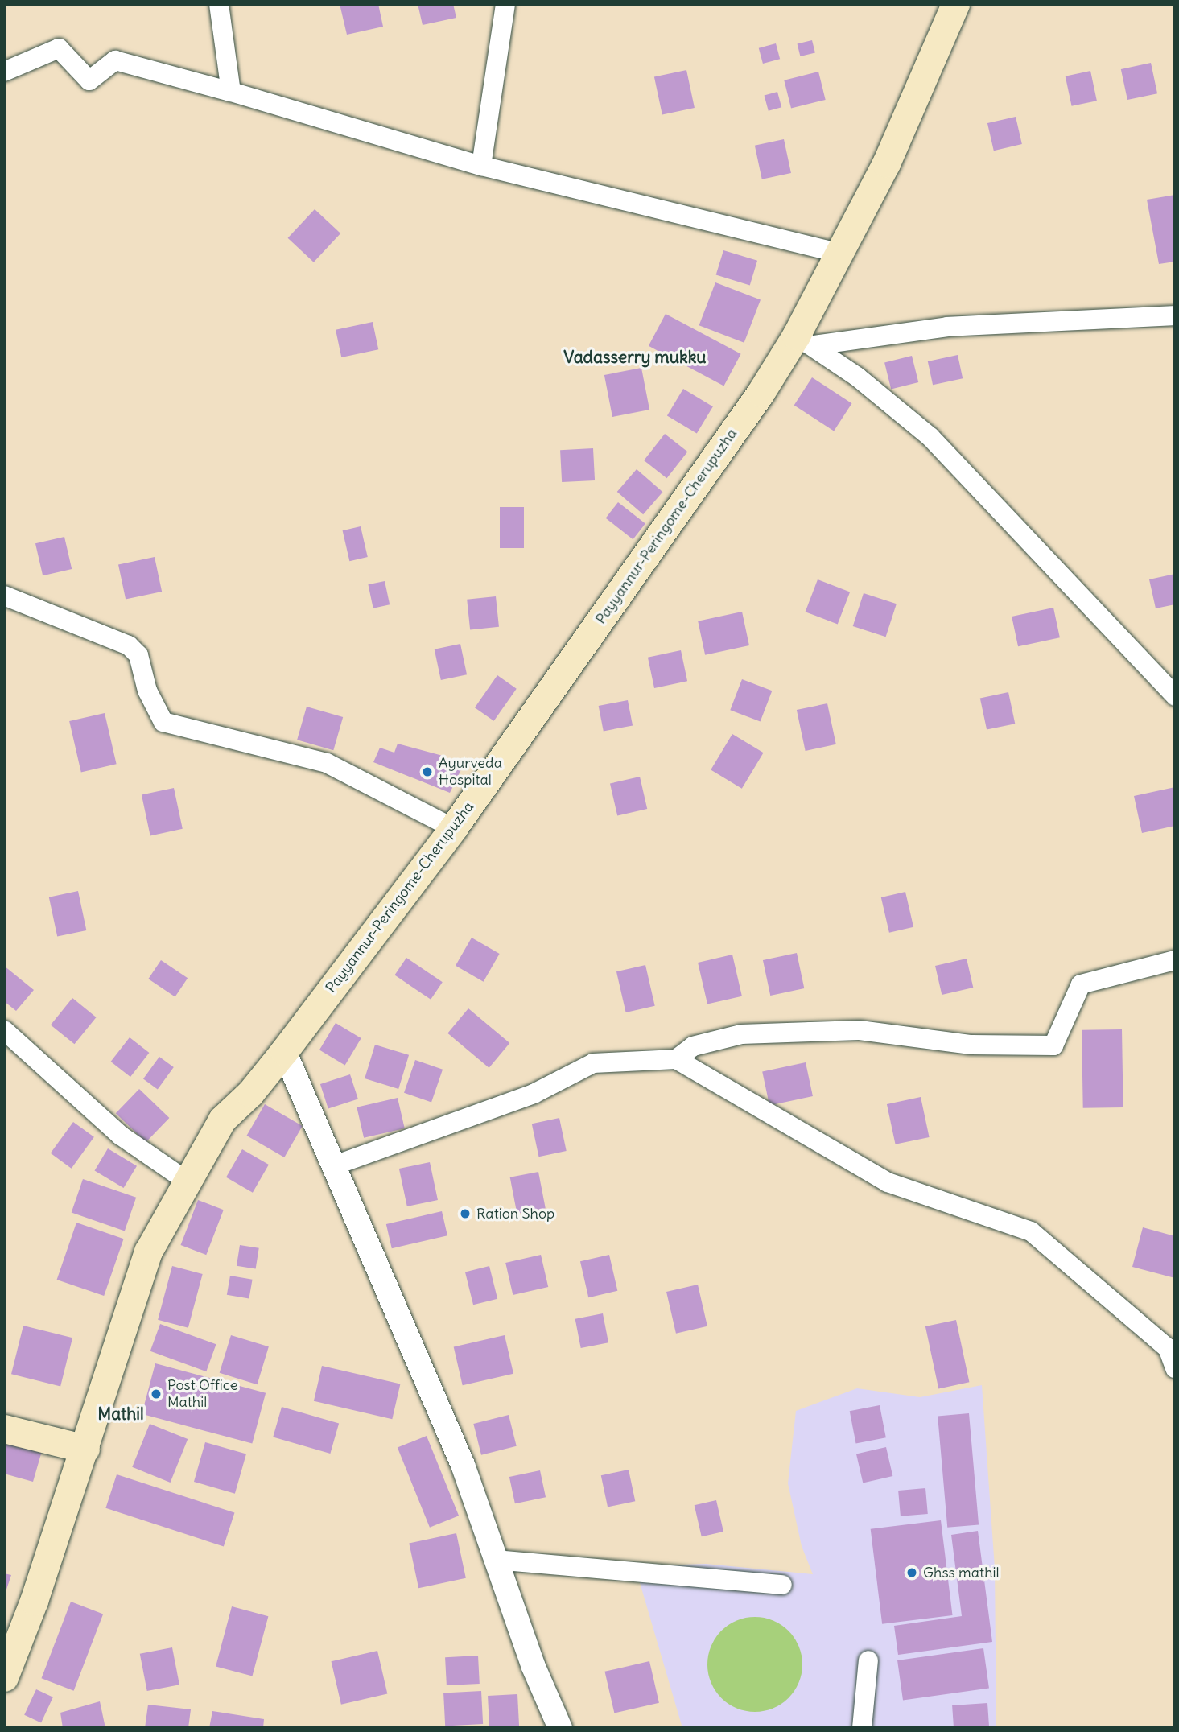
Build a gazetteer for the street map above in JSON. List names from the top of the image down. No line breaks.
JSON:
{"streets":{"main road":["Payyannur-Peringome-Cherupuzha"]},"districts":["Vadasserry mukku","Mathil"],"places":["Ayurveda Hospital","Ration Shop","Post Office Mathil","Ghss mathil"]}
